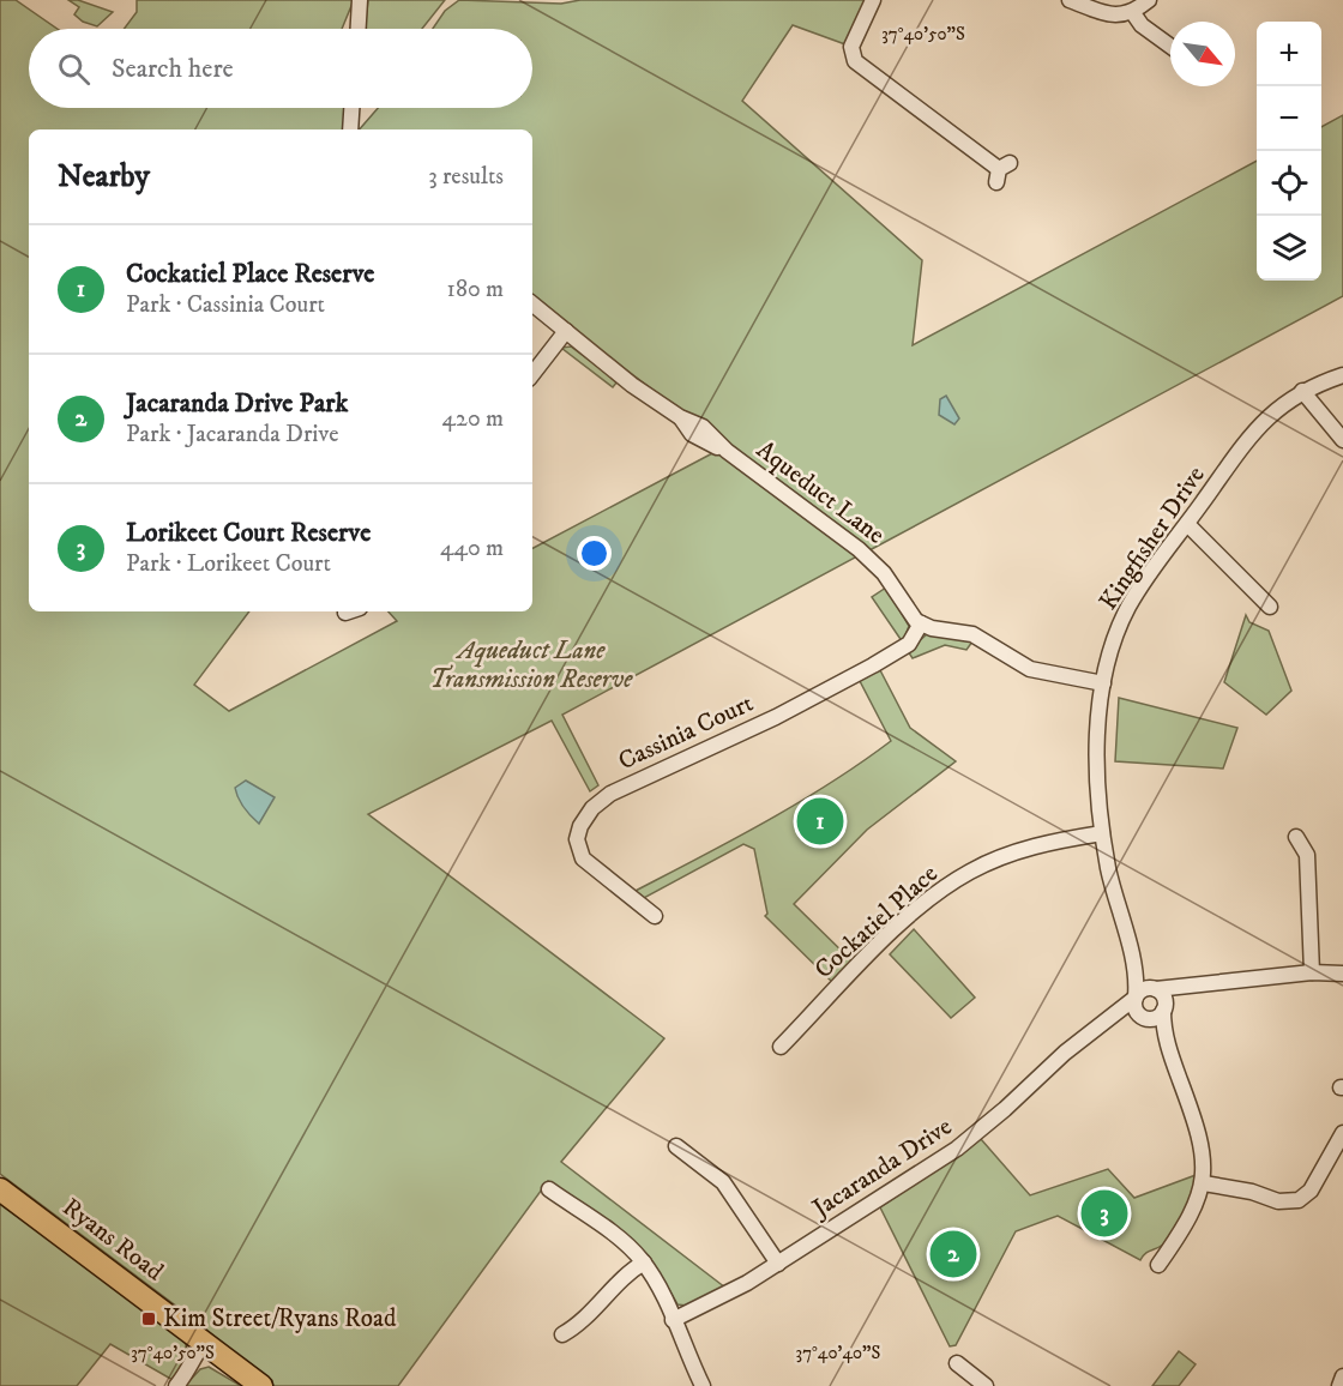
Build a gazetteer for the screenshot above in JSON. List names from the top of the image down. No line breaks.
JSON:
{"streets":{"main road":["Ryans Road"],"street":["Aqueduct Lane","Kingfisher Drive","Cassinia Court","Cockatiel Place","Jacaranda Drive"]},"crossings":[["Aqueduct Lane","Cassinia Court"],["Kingfisher Drive","Cockatiel Place"],["Kingfisher Drive","Jacaranda Drive"]],"parks":["Aqueduct Lane Transmission Reserve"],"places":{"transit":["Kim Street/Ryans Road"]},"north":"bottom right","page":{"map_buttons":["+","−"],"search":"Search here","heading":["Nearby","3 results"],"list":[{"mark":"1","name":"Cockatiel Place Reserve","note":"Park · Cassinia Court","value":"180 m"},{"mark":"2","name":"Jacaranda Drive Park","note":"Park · Jacaranda Drive","value":"420 m"},{"mark":"3","name":"Lorikeet Court Reserve","note":"Park · Lorikeet Court","value":"440 m"}],"pins":["1","3","2"]},"coordinates":["37°40'50\"S","37°40'40\"S"]}
